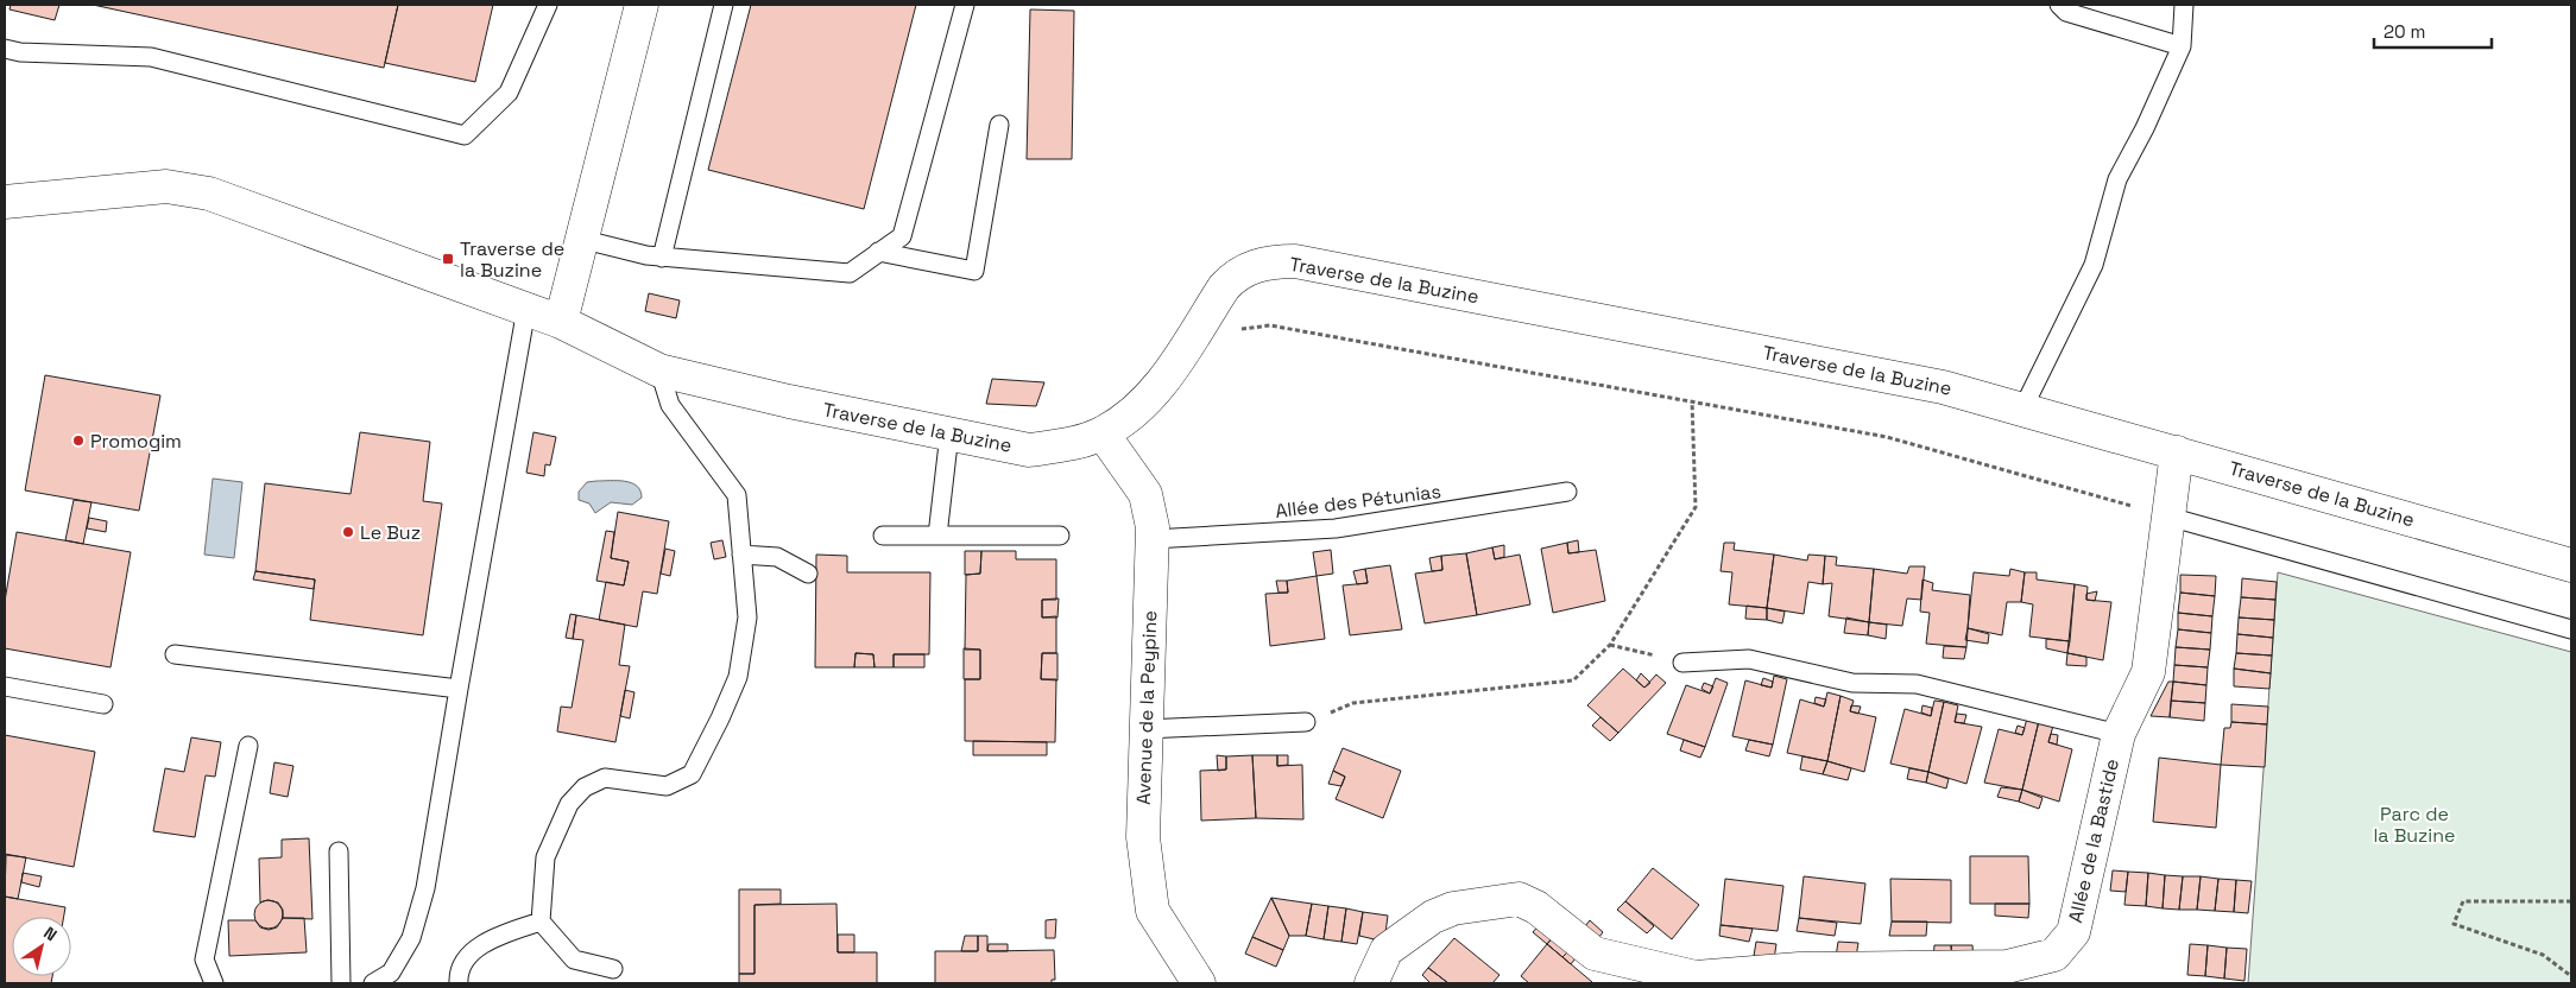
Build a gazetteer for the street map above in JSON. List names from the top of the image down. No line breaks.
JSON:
{"streets":{"street":["Traverse de la Buzine","Avenue de la Peypine","Allée de la Bastide"],"lane":["Allée des Pétunias"]},"crossings":[["Traverse de la Buzine","Avenue de la Peypine"],["Traverse de la Buzine","Allée de la Bastide"],["Allée des Pétunias","Avenue de la Peypine"]],"parks":["Parc de la Buzine"],"places":{"transit":["Traverse de la Buzine"],"other":["Promogim","Le Buz"]},"scale_bar":"20 m","north":"top right"}
